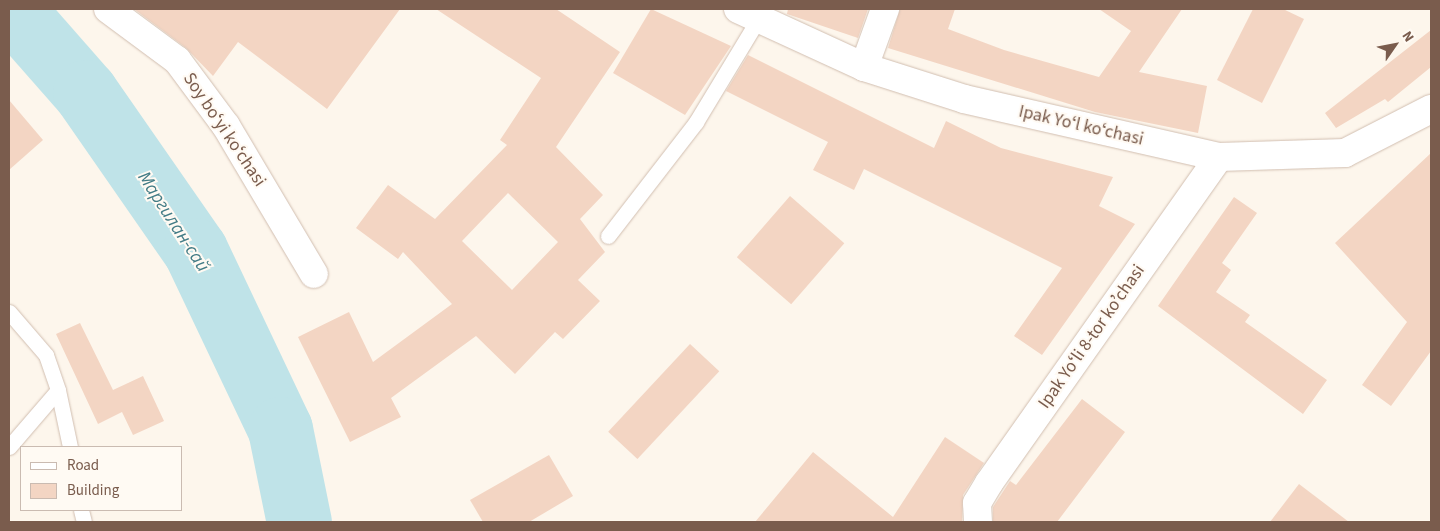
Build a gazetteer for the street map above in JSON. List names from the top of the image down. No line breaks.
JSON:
{"streets":{"street":["Ipak Yoʻl koʻchasi","Soy boʻyi koʻchasi","Ipak Yoʻli 8-tor koʼchasi"]},"crossings":[["Ipak Yoʻl koʻchasi","Ipak Yoʻli 8-tor koʼchasi"]],"water":["Маргилан-сай"],"legend":["Road","Building"],"north":"top right"}
